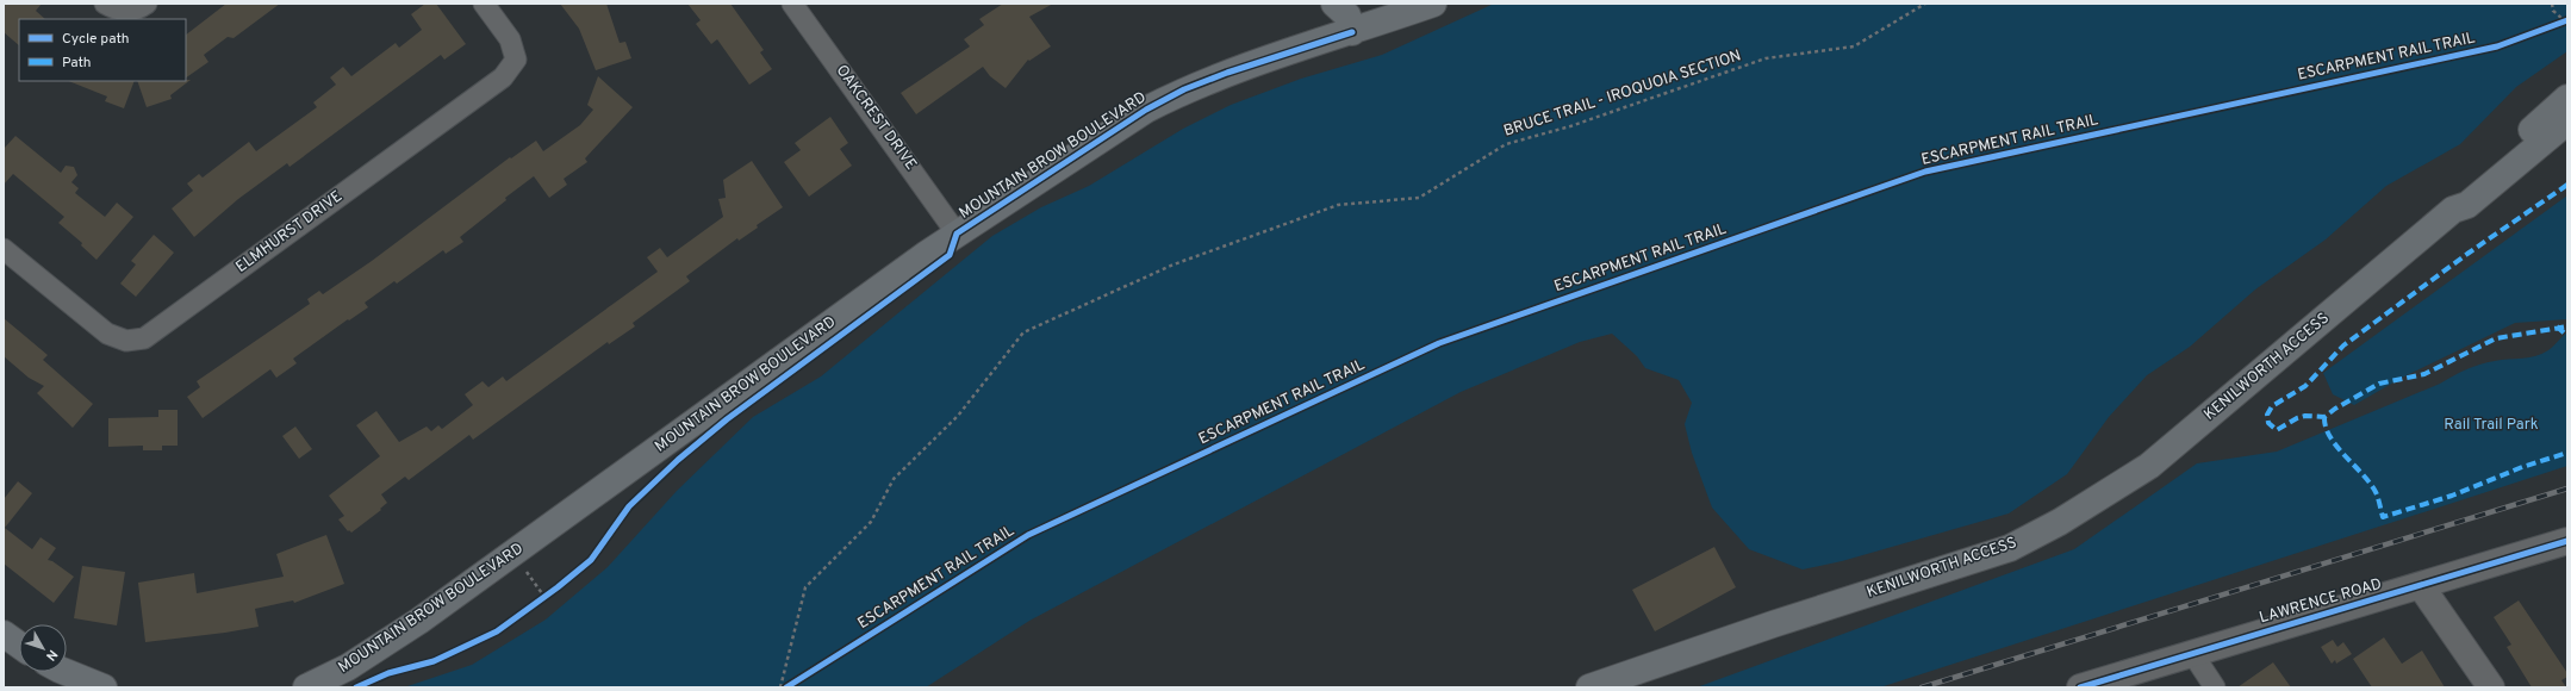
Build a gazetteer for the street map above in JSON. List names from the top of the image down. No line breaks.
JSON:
{"streets":{"main road":["MOUNTAIN BROW BOULEVARD","KENILWORTH ACCESS"],"street":["OAKCREST DRIVE","ELMHURST DRIVE","LAWRENCE ROAD"],"path":["BRUCE TRAIL - IROQUOIA SECTION"],"cycle path":["ESCARPMENT RAIL TRAIL"]},"crossings":[["OAKCREST DRIVE","MOUNTAIN BROW BOULEVARD"]],"parks":["Rail Trail Park"],"legend":["Cycle path","Path"],"north":"bottom right"}
